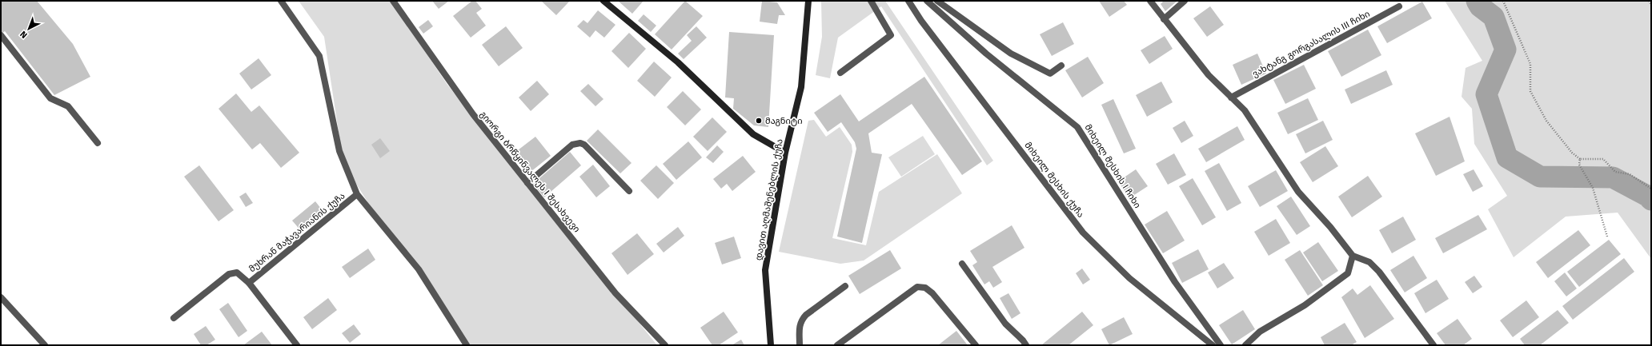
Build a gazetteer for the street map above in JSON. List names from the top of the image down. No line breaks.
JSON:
{"streets":{"street":["ვახტანგ გორგასალის III ჩიხი","მიხეილ მესხის I ჩიხი","გიორგი ბრწყინვალეს I შესახვევი","მიხეილ მესხის ქუჩა","დავით აღმაშენებლის ქუჩა","მუხრან მაჭავარიანის ქუჩა"]},"places":["მაგნიტი"],"north":"bottom left"}
